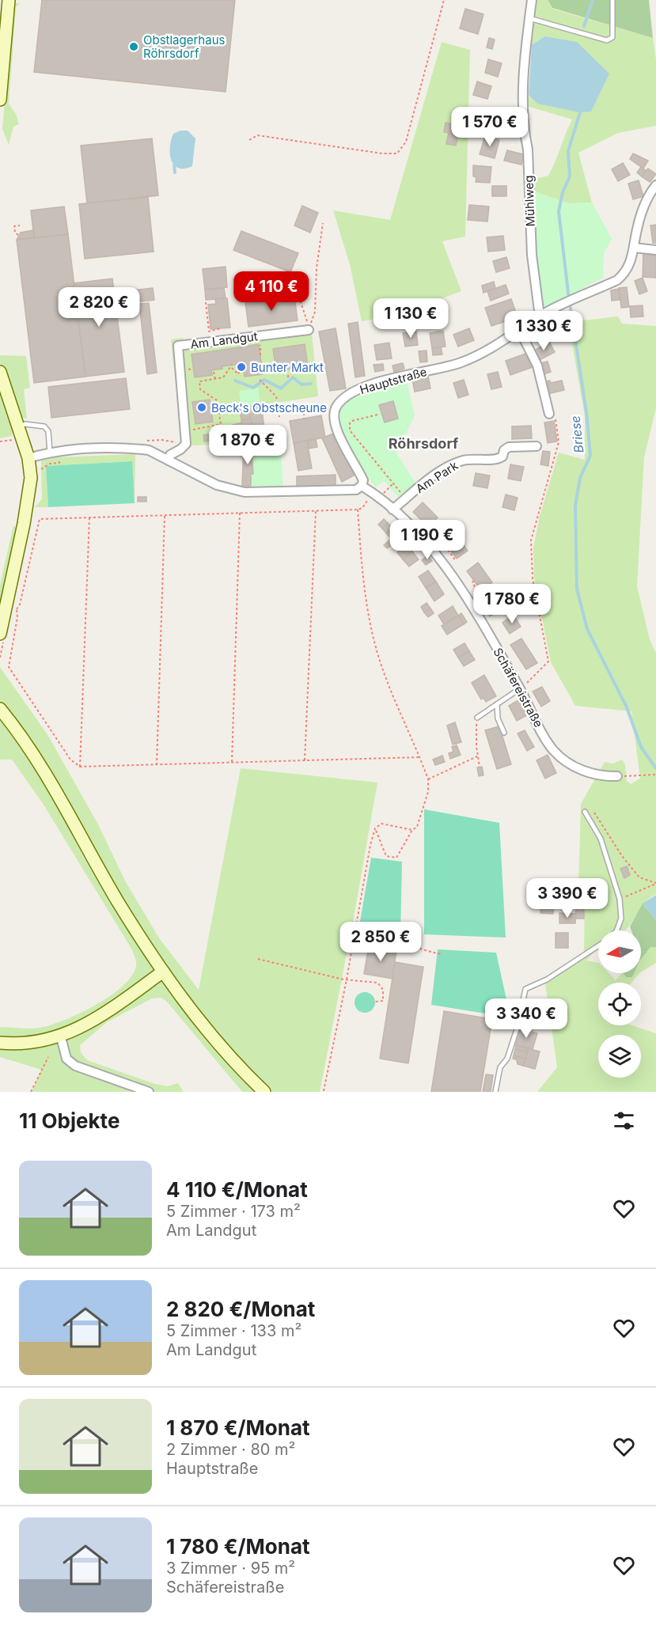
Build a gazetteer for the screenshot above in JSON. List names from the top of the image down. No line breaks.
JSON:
{"streets":{"street":["Mühlweg","Am Landgut","Hauptstraße","Am Park","Schäfereistraße"]},"crossings":[["Mühlweg","Hauptstraße"],["Hauptstraße","Schäfereistraße"],["Am Park","Schäfereistraße"]],"districts":["Röhrsdorf"],"water":["Briese"],"places":["Obstlagerhaus Röhrsdorf","Bunter Markt","Beck's Obstscheune"],"north":"left","page":{"price":["1 570 €","4 110 €","2 820 €","1 130 €","1 330 €","1 870 €","1 190 €","1 780 €","3 390 €","2 850 €","3 340 €"],"heading":"11 Objekte","list":[{"name":"4 110 €/Monat","note":"5 Zimmer · 173 m² · Am Landgut"},{"name":"2 820 €/Monat","note":"5 Zimmer · 133 m² · Am Landgut"},{"name":"1 870 €/Monat","note":"2 Zimmer · 80 m² · Hauptstraße"},{"name":"1 780 €/Monat","note":"3 Zimmer · 95 m² · Schäfereistraße"}]}}
